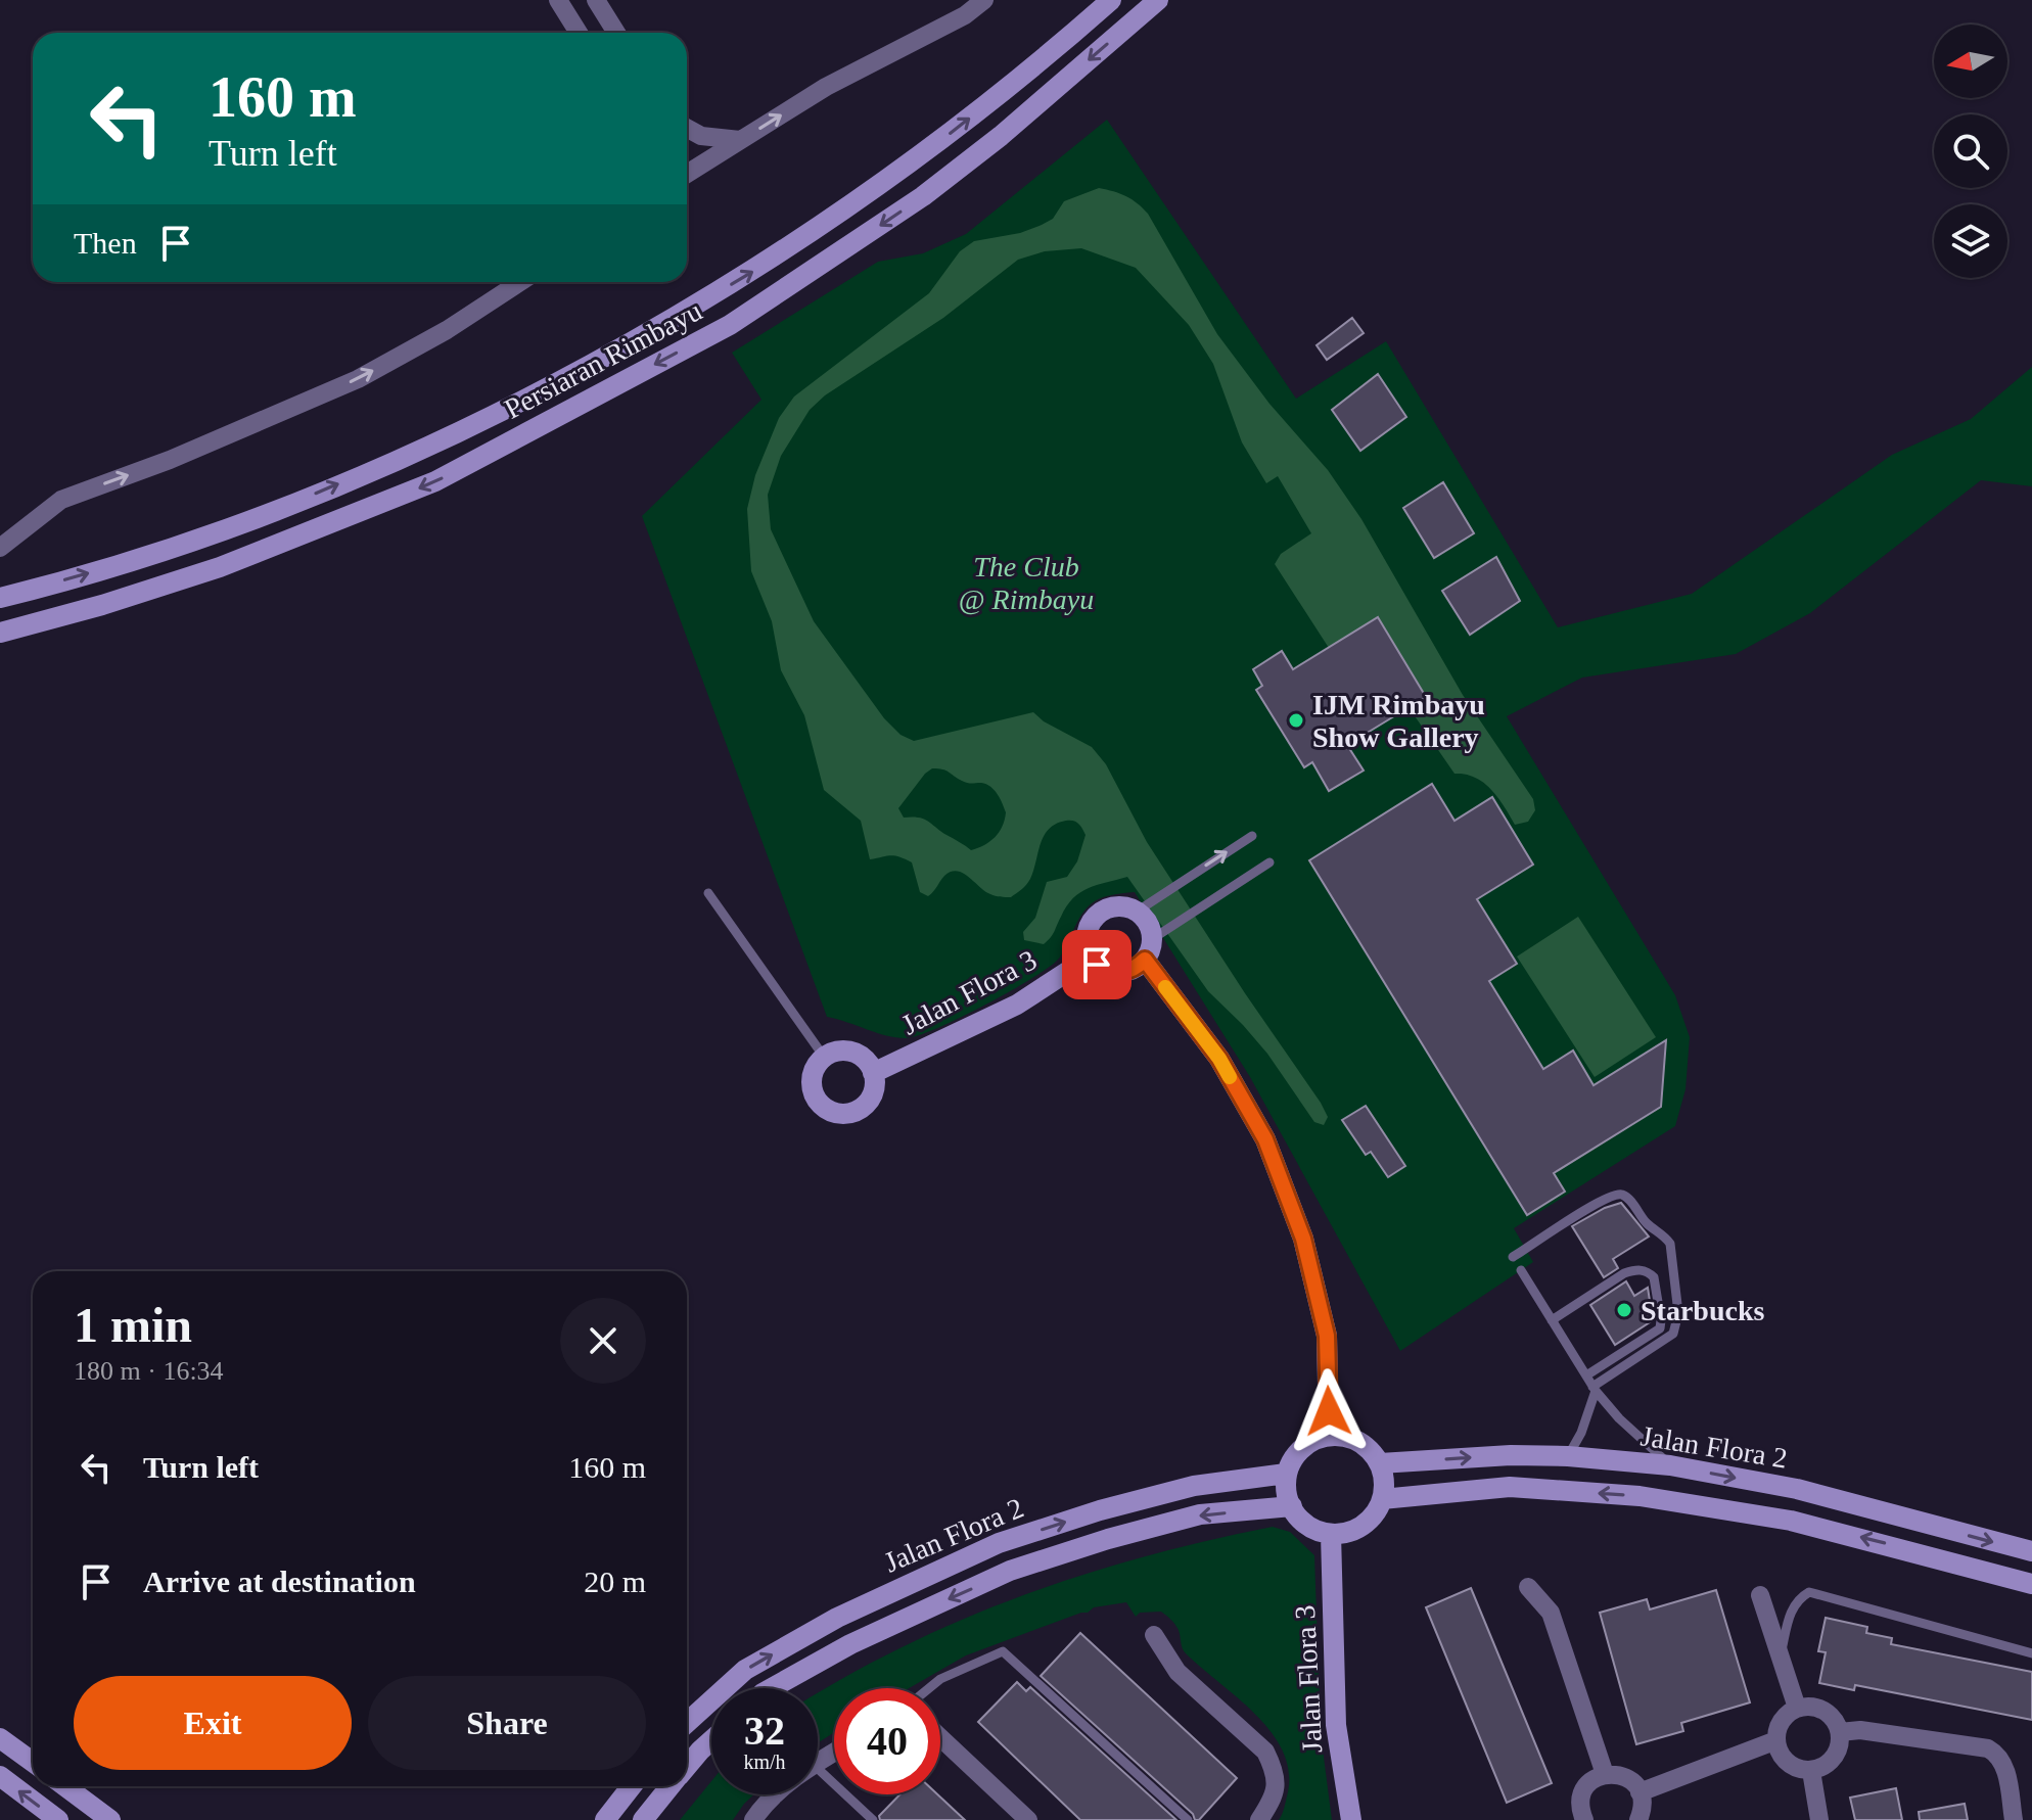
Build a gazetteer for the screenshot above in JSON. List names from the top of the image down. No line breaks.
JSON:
{"streets":{"street":["Persiaran Rimbayu","Jalan Flora 3","Jalan Flora 2"]},"crossings":[["Jalan Flora 3","Jalan Flora 2"]],"parks":["The Club @ Rimbayu"],"places":["IJM Rimbayu Show Gallery","Starbucks"],"north":"left","page":{"turn":["160 m","Turn left"],"then":"Then","heading":["1 min","180 m · 16:34"],"list":[{"name":"Turn left","value":"160 m"},{"name":"Arrive at destination","value":"20 m"}],"buttons":["Exit","Share"],"speed":"32 km/h","limit":"40"}}
